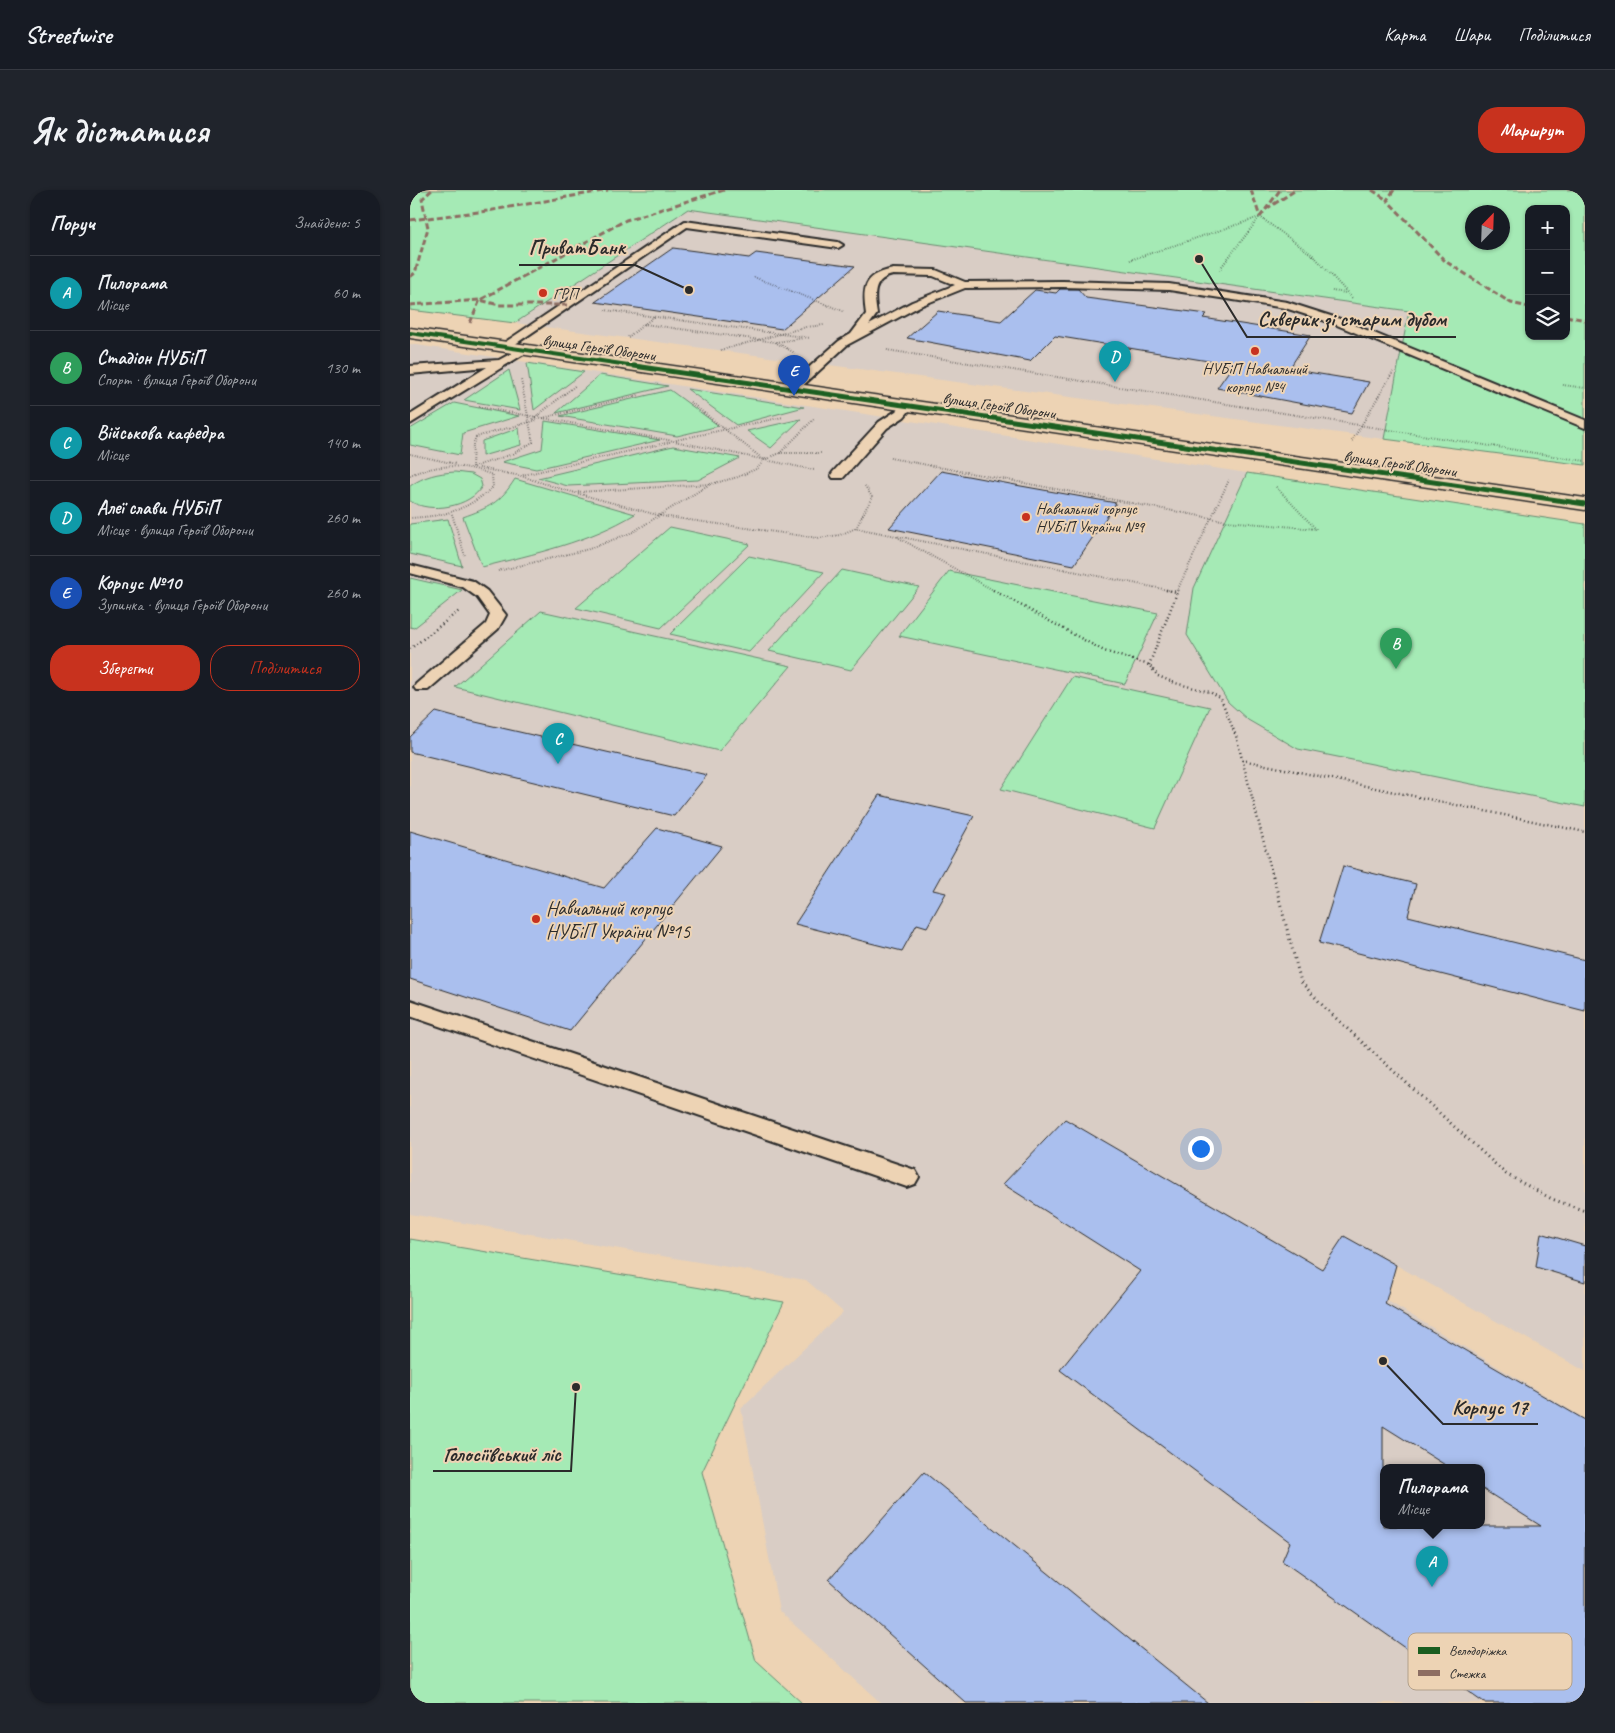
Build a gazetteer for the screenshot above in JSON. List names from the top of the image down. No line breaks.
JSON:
{"streets":{"street":["вулиця Героїв Оборони"]},"places":["Скверик зі старим дубом","ПриватБанк","ГРП","НУБіП Навчальний корпус №4","Навчальний корпус НУБіП України №9","Навчальний корпус НУБіП України №15","Корпус 17","Голосіївський ліс"],"legend":["Велодоріжка","Стежка"],"north":"top right","page":{"header":"Streetwise","nav":["Карта","Шари","Поділитися"],"buttons":["Маршрут",["Зберегти","Поділитися"]],"title":"Як дістатися","heading":["Поруч","Знайдено: 5"],"map_buttons":["+","−"],"list":[{"mark":"A","name":"Пилорама","note":"Місце","value":"60 m"},{"mark":"B","name":"Стадіон НУБіП","note":"Спорт · вулиця Героїв Оборони","value":"130 m"},{"mark":"C","name":"Військова кафедра","note":"Місце","value":"140 m"},{"mark":"D","name":"Алеї слави НУБіП","note":"Місце · вулиця Героїв Оборони","value":"260 m"},{"mark":"E","name":"Корпус №10","note":"Зупинка · вулиця Героїв Оборони","value":"260 m"}],"pins":["D","E","B","C","A"],"popup":["Пилорама","Місце"]}}
